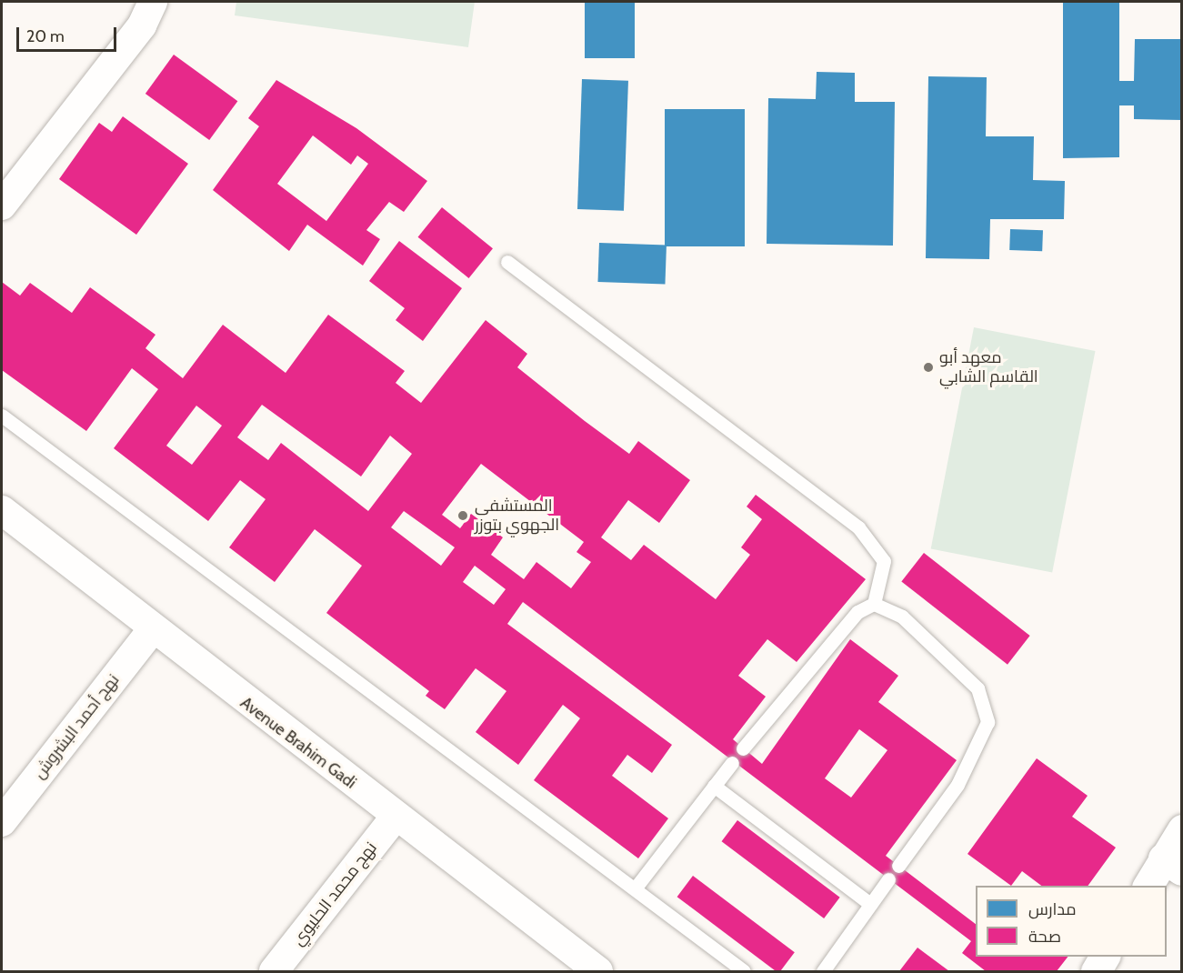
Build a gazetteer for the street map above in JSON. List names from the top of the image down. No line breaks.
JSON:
{"streets":{"street":["نهج أحمد البشروش","Avenue Brahim Gadi","نهج محمد الحليوي"]},"crossings":[["نهج أحمد البشروش","Avenue Brahim Gadi"],["Avenue Brahim Gadi","نهج محمد الحليوي"]],"places":["معهد أبو القاسم الشابي","المستشفى الجهوي بتوزر"],"legend":["مدارس","صحة"],"scale_bar":"20 m"}
